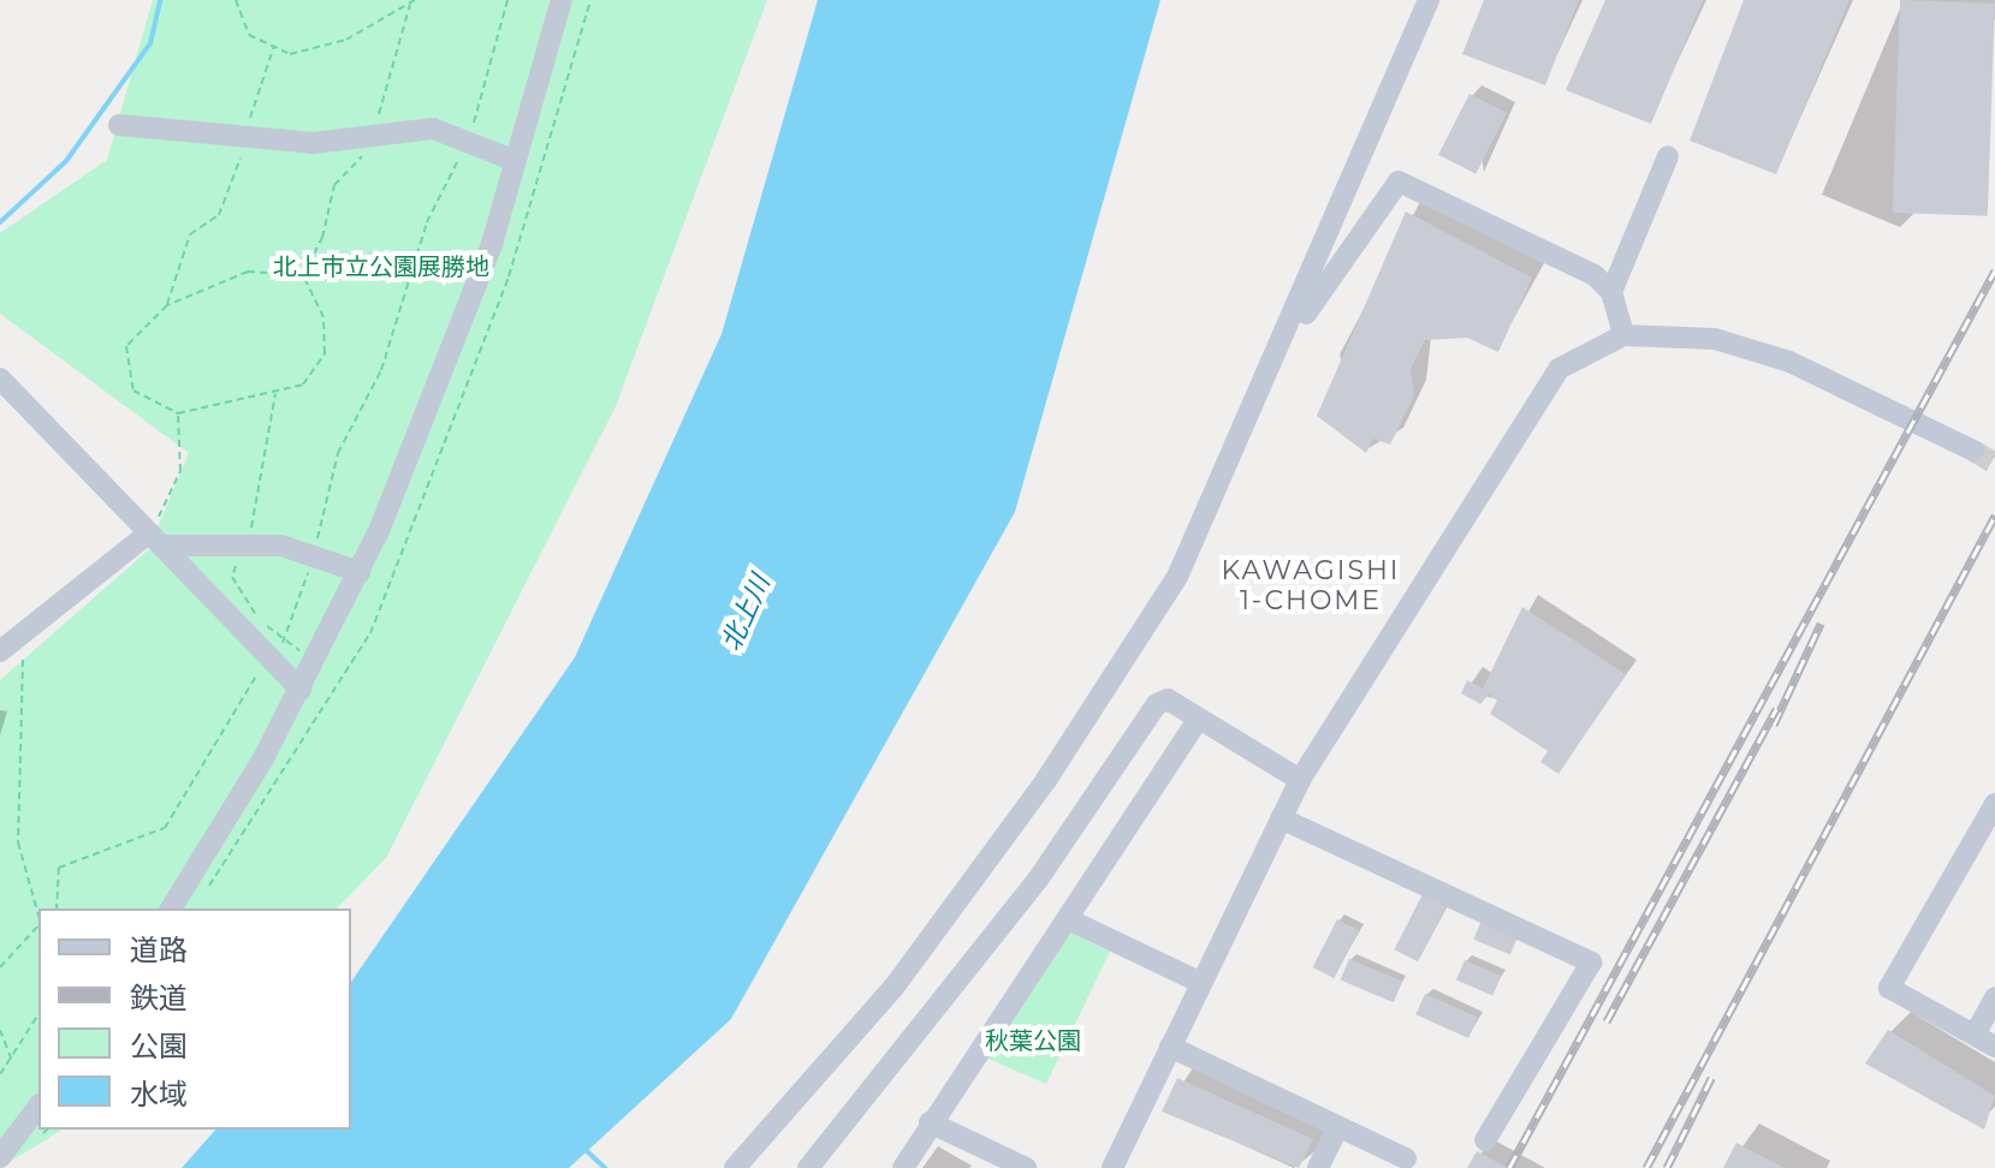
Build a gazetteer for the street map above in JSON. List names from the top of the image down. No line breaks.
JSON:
{"districts":["KAWAGISHI 1-CHOME"],"water":["北上川"],"parks":["北上市立公園展勝地","秋葉公園"],"legend":["道路","鉄道","公園","水域"]}
